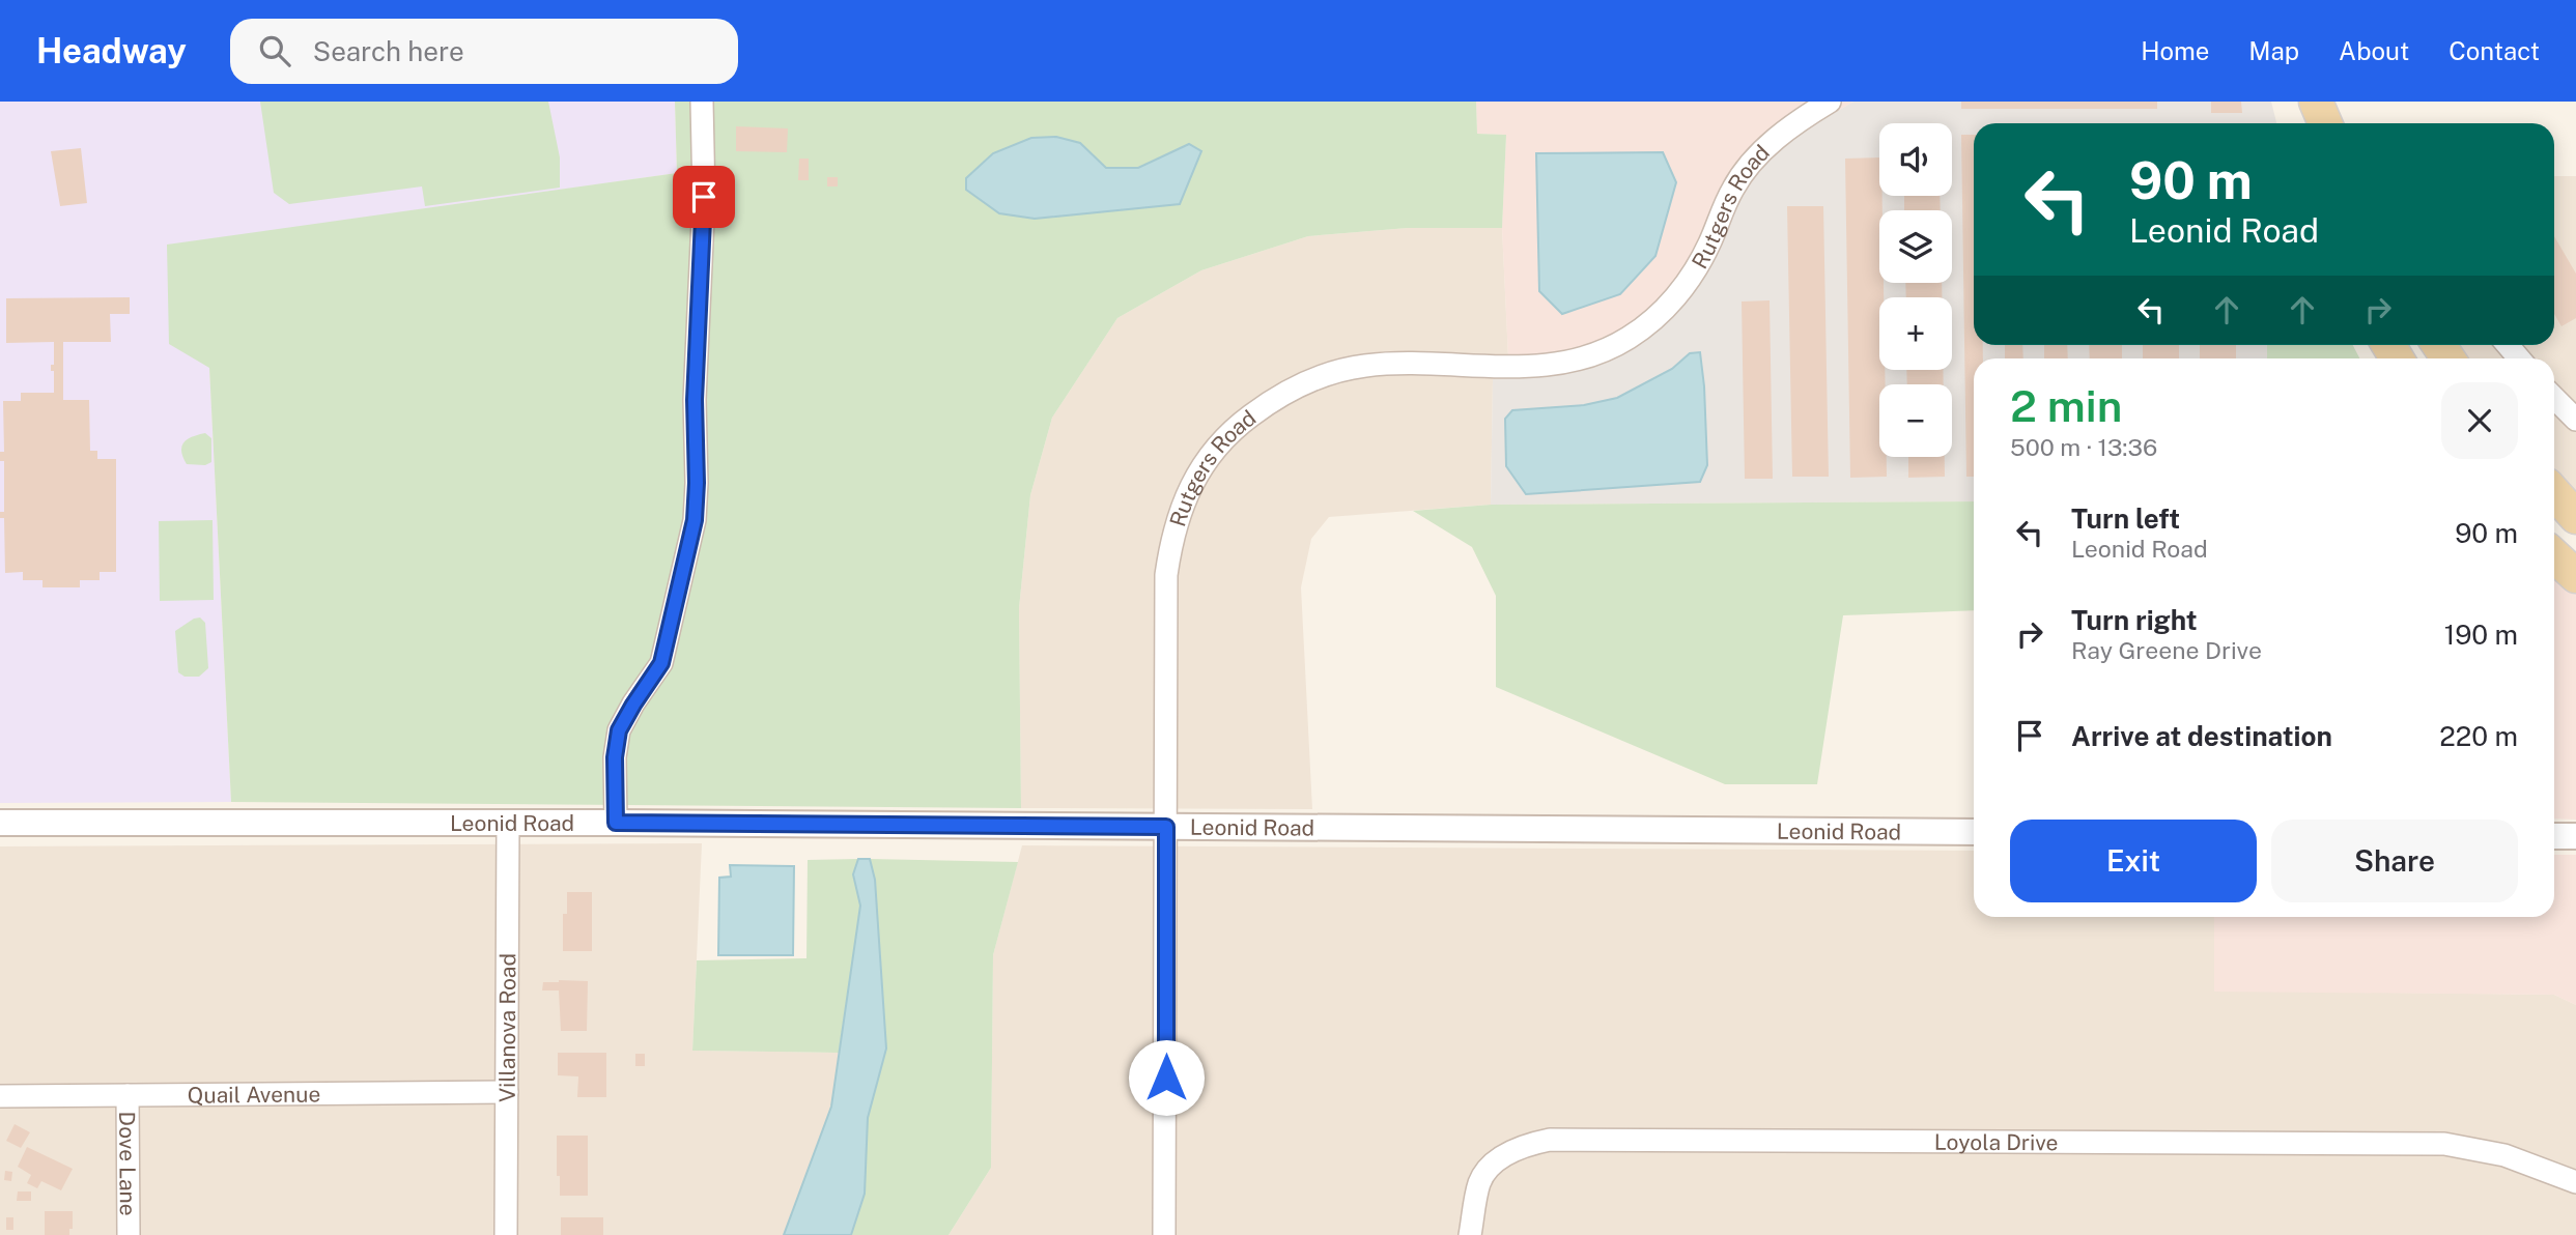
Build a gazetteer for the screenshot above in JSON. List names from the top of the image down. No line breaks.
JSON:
{"streets":{"street":["Rutgers Road","Leonid Road","Villanova Road","Quail Avenue","Loyola Drive","Dove Lane"]},"crossings":[["Rutgers Road","Leonid Road"],["Leonid Road","Villanova Road"],["Villanova Road","Quail Avenue"],["Quail Avenue","Dove Lane"]],"page":{"header":"Headway","search":"Search here","nav":["Home","Map","About","Contact"],"map_buttons":["+","−"],"turn":["90 m","Leonid Road"],"heading":["2 min","500 m · 13:36"],"list":[{"name":"Turn left","note":"Leonid Road","value":"90 m"},{"name":"Turn right","note":"Ray Greene Drive","value":"190 m"},{"name":"Arrive at destination","value":"220 m"}],"buttons":["Exit","Share"]}}
